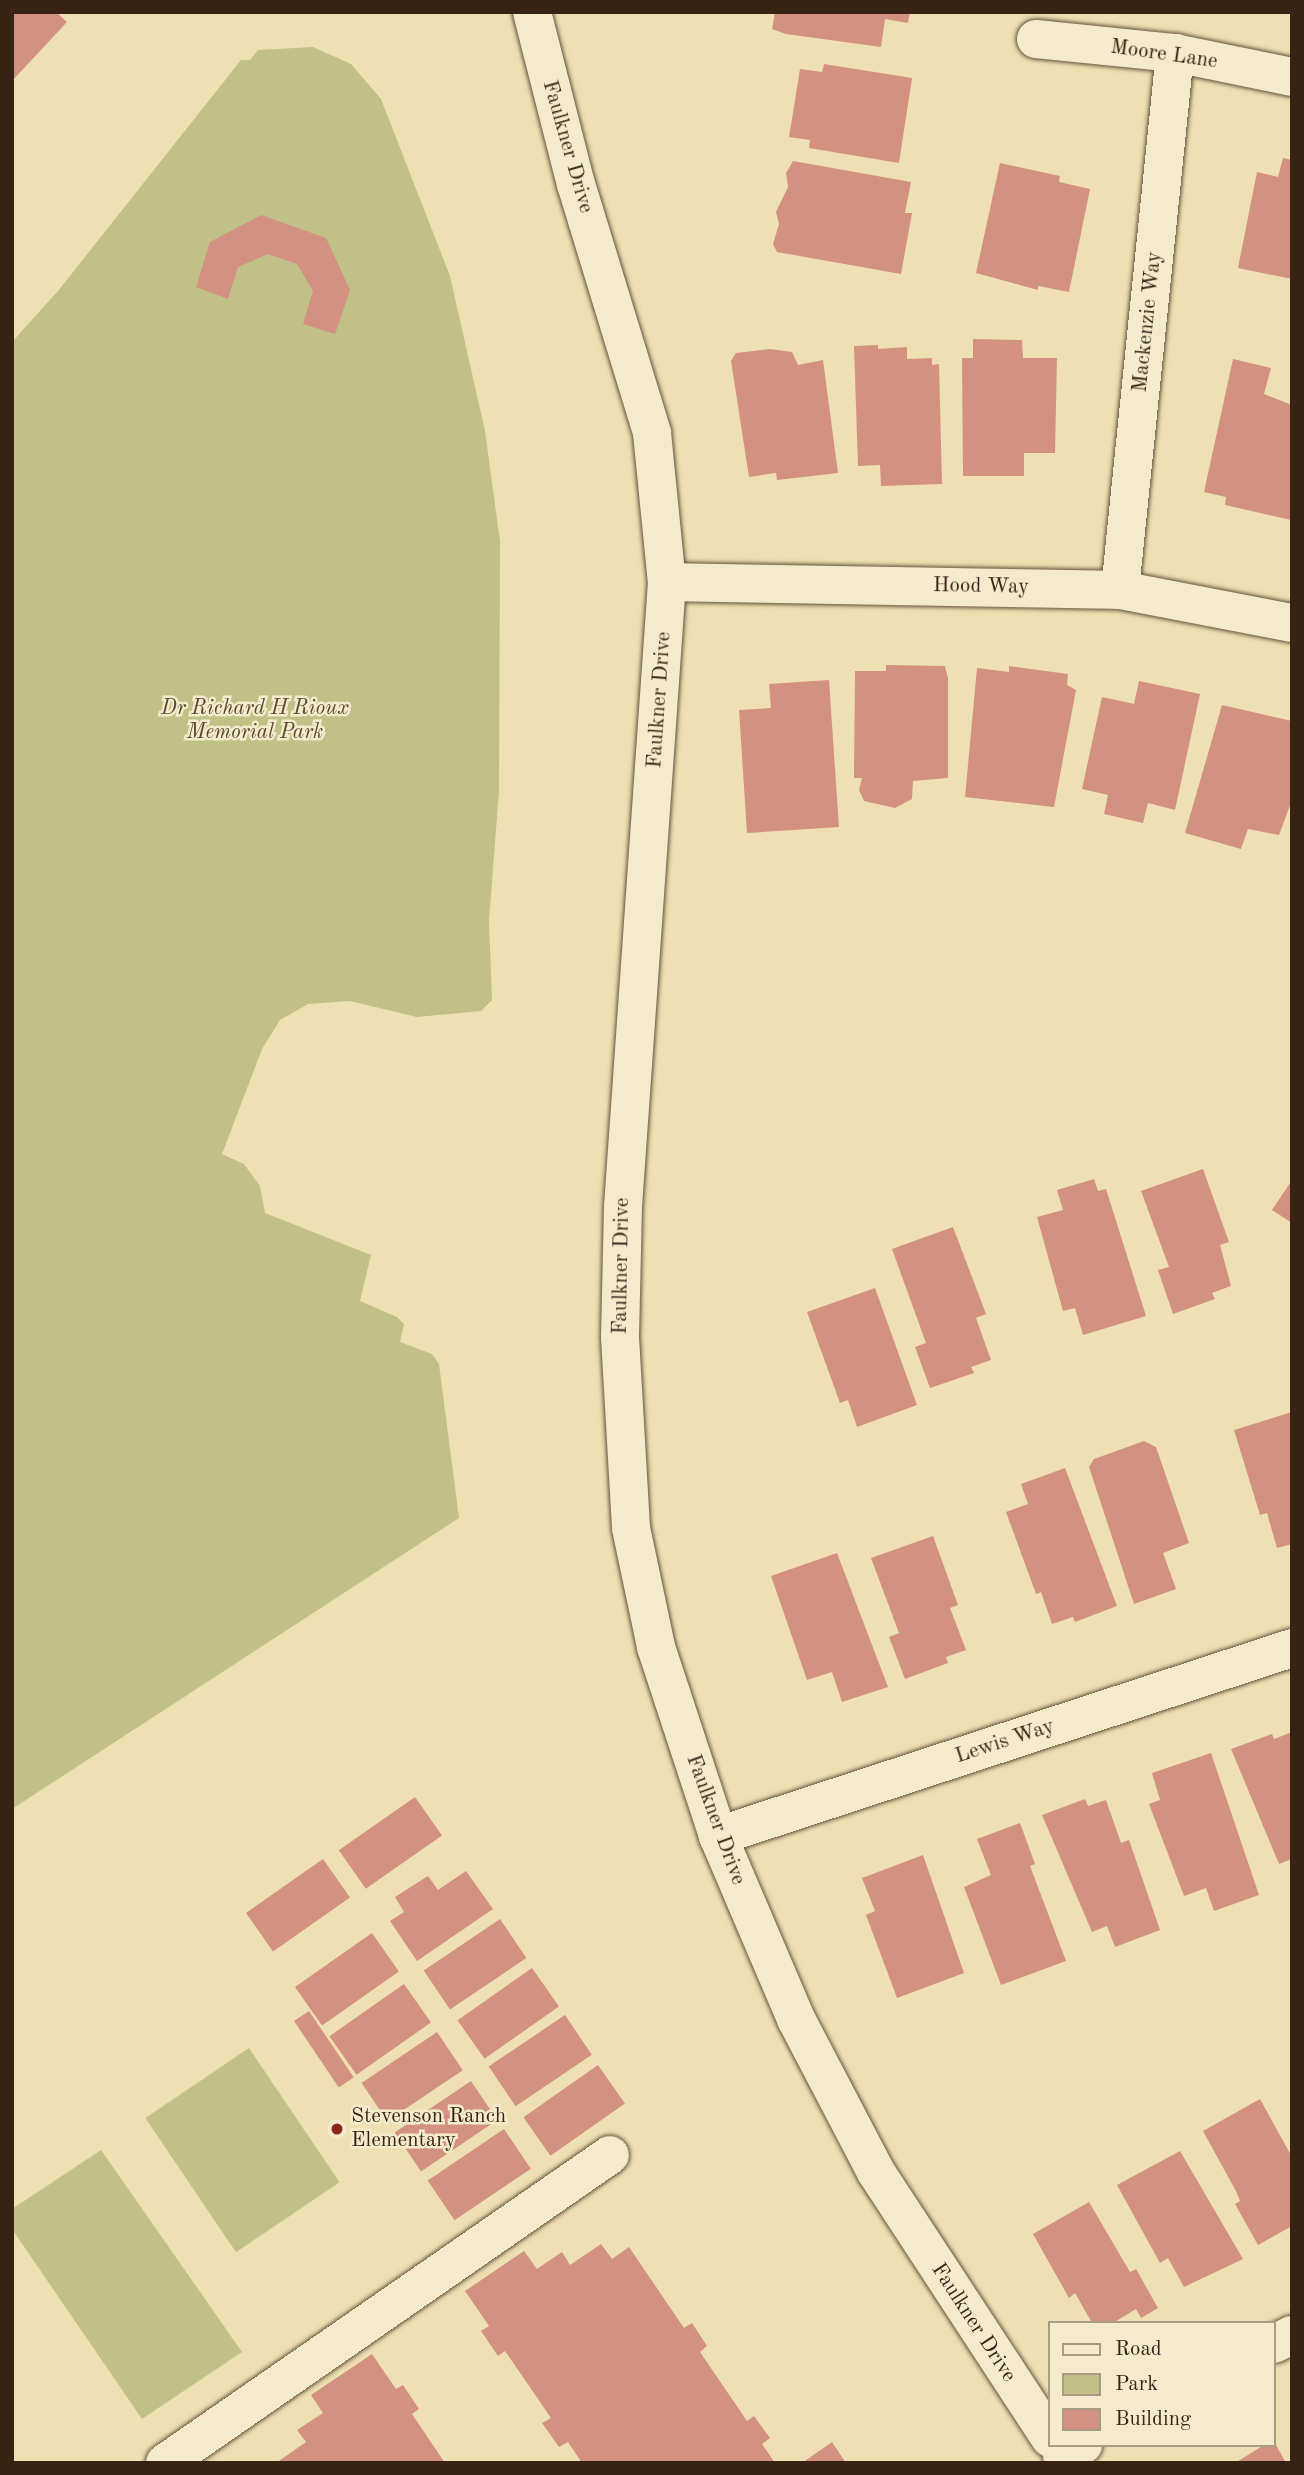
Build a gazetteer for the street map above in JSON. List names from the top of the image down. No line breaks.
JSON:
{"streets":{"street":["Moore Lane","Faulkner Drive","Mackenzie Way","Hood Way","Lewis Way"]},"crossings":[["Moore Lane","Mackenzie Way"],["Faulkner Drive","Hood Way"],["Faulkner Drive","Lewis Way"],["Mackenzie Way","Hood Way"]],"parks":["Dr Richard H Rioux Memorial Park"],"places":["Stevenson Ranch Elementary"],"legend":["Road","Park","Building"]}
